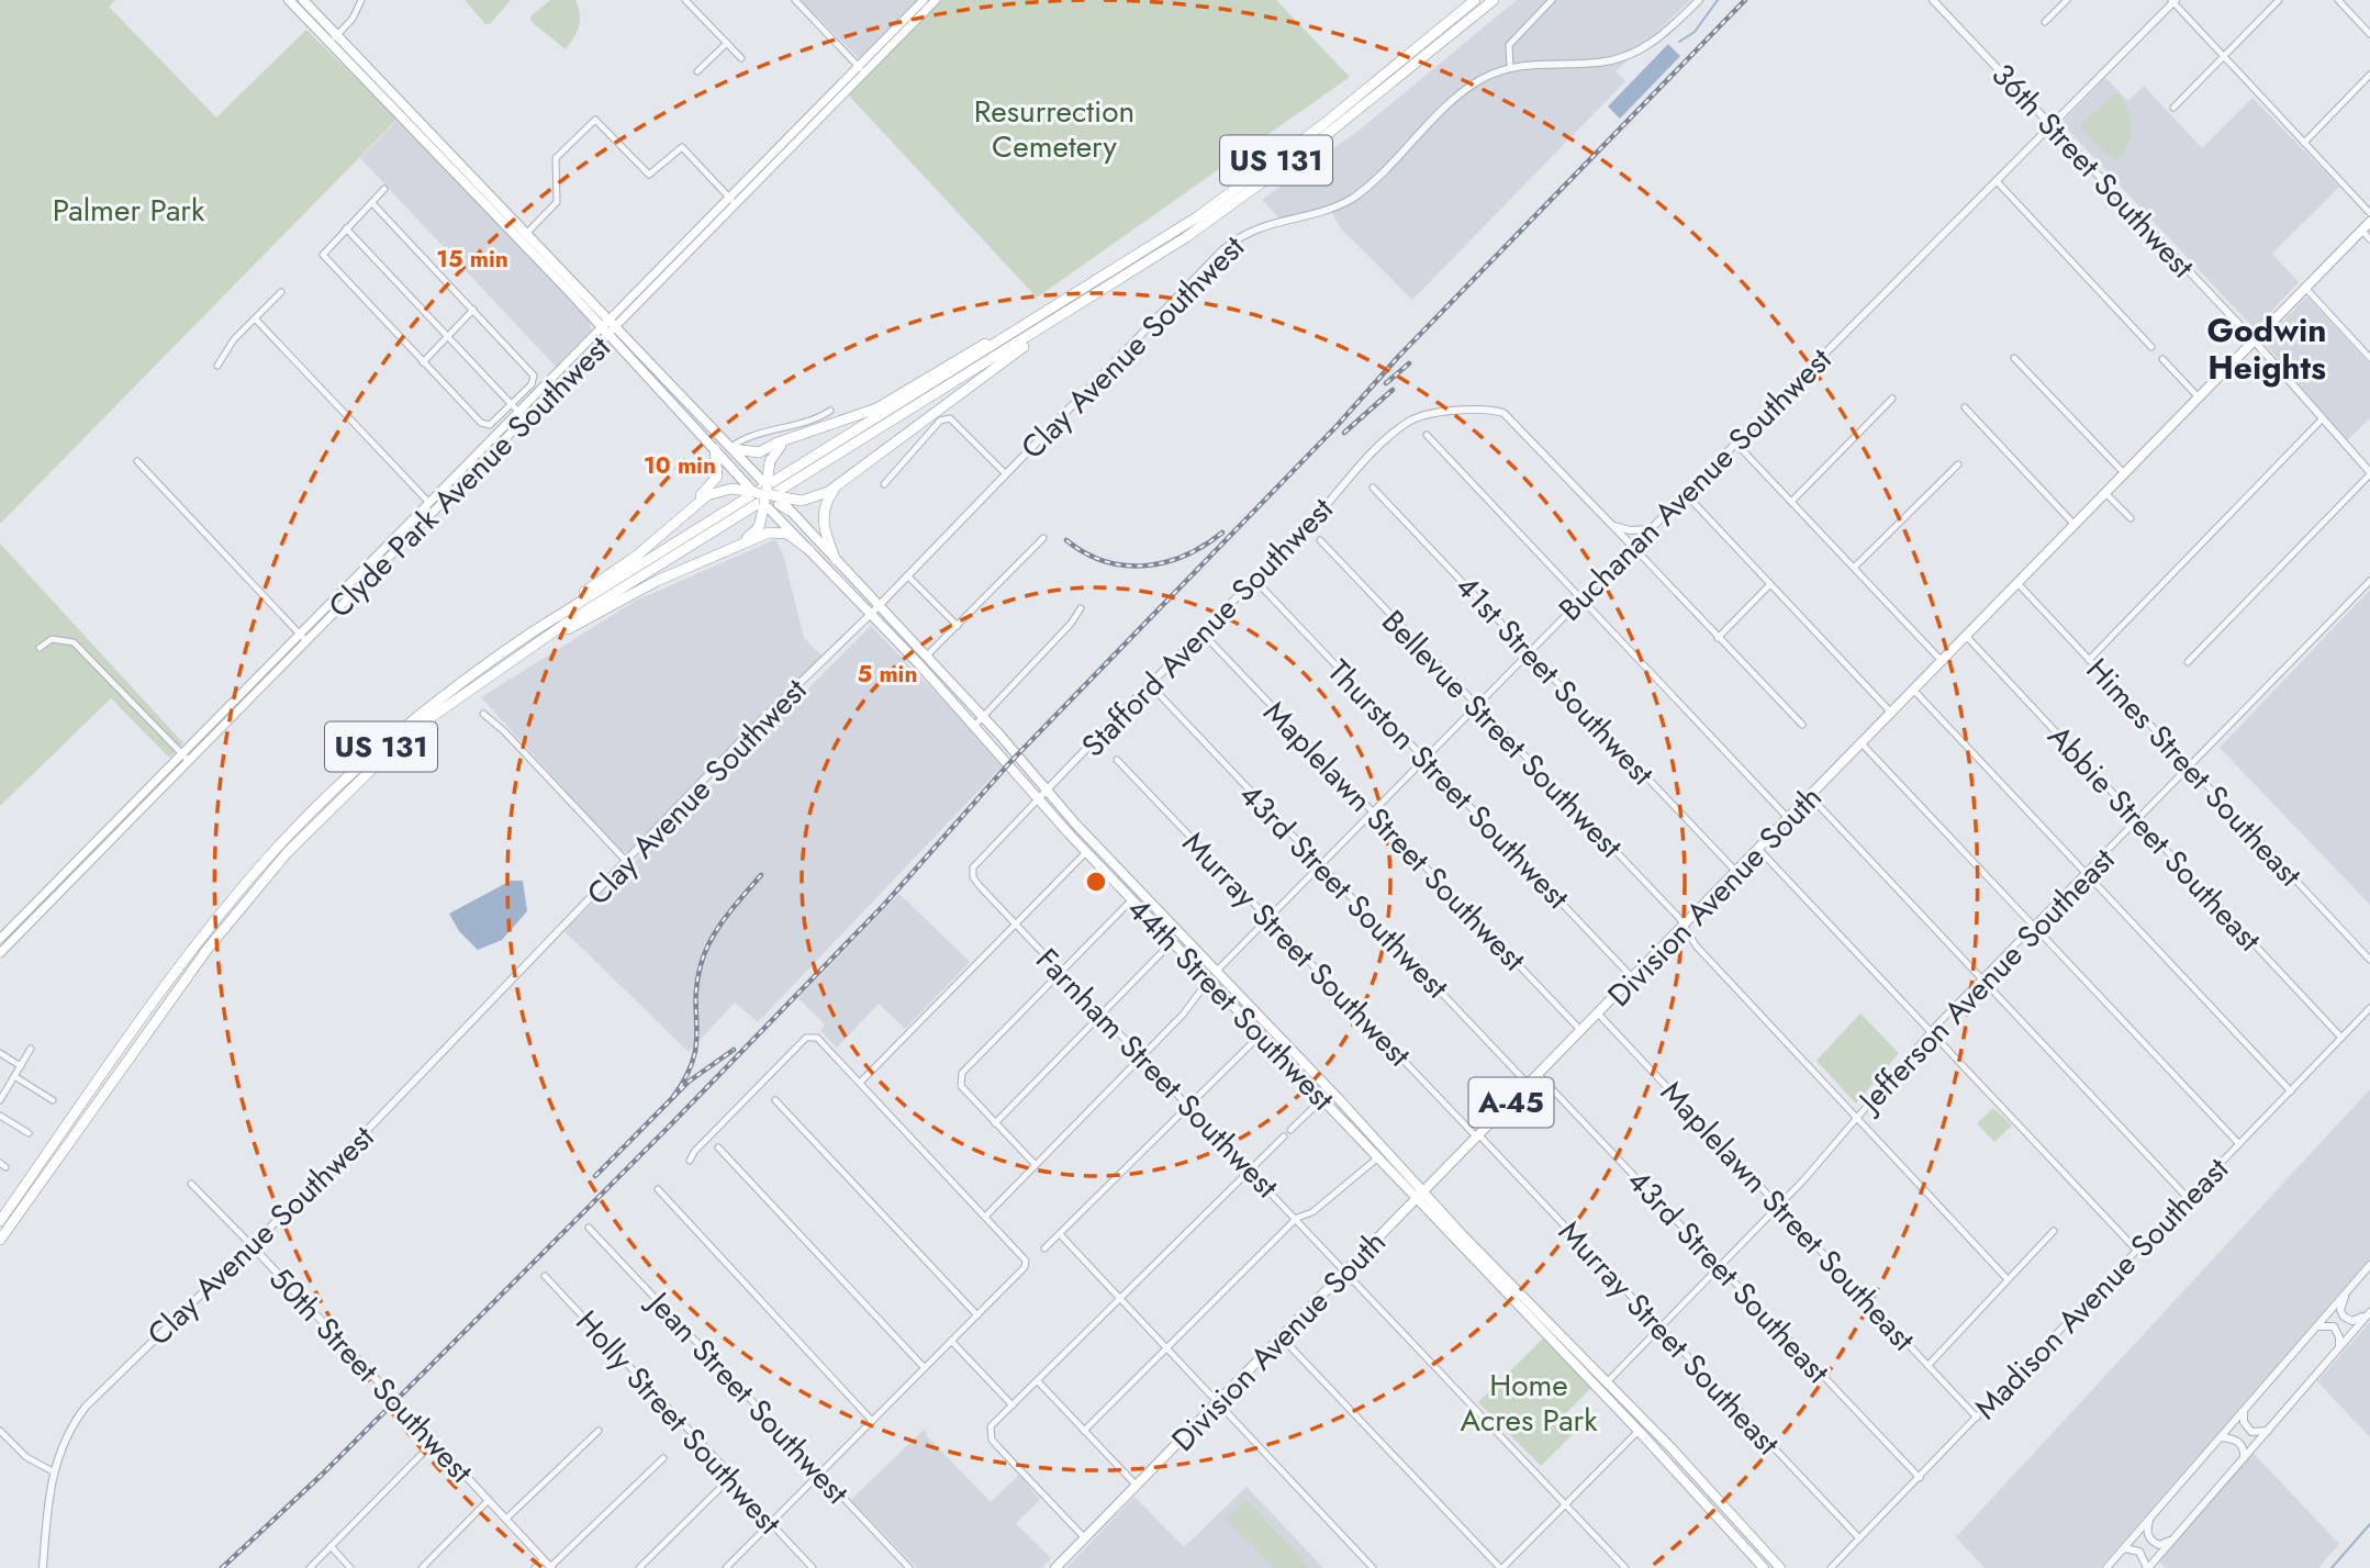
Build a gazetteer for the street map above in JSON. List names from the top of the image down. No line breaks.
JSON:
{"streets":{"highway":["US 131"],"main road":["Clyde Park Avenue Southwest","Division Avenue South","44th Street Southwest","A-45"],"street":["36th Street Southwest","Clay Avenue Southwest","Buchanan Avenue Southwest","Stafford Avenue Southwest","41st Street Southwest","Bellevue Street Southwest","Himes Street Southeast","Thurston Street Southwest","Maplelawn Street Southwest","Abbie Street Southeast","43rd Street Southwest","Murray Street Southwest","Jefferson Avenue Southeast","Farnham Street Southwest","Maplelawn Street Southeast","43rd Street Southeast","Madison Avenue Southeast","Murray Street Southeast","50th Street Southwest","Jean Street Southwest","Holly Street Southwest"]},"crossings":[["36th Street Southwest","Buchanan Avenue Southwest"],["36th Street Southwest","Division Avenue South"],["Clay Avenue Southwest","44th Street Southwest"],["Clay Avenue Southwest","50th Street Southwest"],["Clyde Park Avenue Southwest","44th Street Southwest"],["Buchanan Avenue Southwest","Stafford Avenue Southwest"],["Buchanan Avenue Southwest","41st Street Southwest"],["Buchanan Avenue Southwest","Bellevue Street Southwest"],["Buchanan Avenue Southwest","Thurston Street Southwest"],["Buchanan Avenue Southwest","Maplelawn Street Southwest"],["Buchanan Avenue Southwest","43rd Street Southwest"],["Buchanan Avenue Southwest","Murray Street Southwest"],["Buchanan Avenue Southwest","44th Street Southwest"],["Stafford Avenue Southwest","44th Street Southwest"],["Stafford Avenue Southwest","Farnham Street Southwest"],["41st Street Southwest","Division Avenue South"],["Bellevue Street Southwest","Division Avenue South"],["Bellevue Street Southwest","Jefferson Avenue Southeast"],["Himes Street Southeast","Division Avenue South"],["Himes Street Southeast","Jefferson Avenue Southeast"],["Thurston Street Southwest","Division Avenue South"],["Maplelawn Street Southwest","Division Avenue South"],["Abbie Street Southeast","Division Avenue South"],["Abbie Street Southeast","Jefferson Avenue Southeast"],["Abbie Street Southeast","Madison Avenue Southeast"],["43rd Street Southwest","Division Avenue South"],["Division Avenue South","Murray Street Southwest"],["Division Avenue South","44th Street Southwest"],["Division Avenue South","Farnham Street Southwest"],["Division Avenue South","Maplelawn Street Southeast"],["Division Avenue South","43rd Street Southeast"],["Division Avenue South","Murray Street Southeast"],["Murray Street Southwest","Murray Street Southeast"],["Jefferson Avenue Southeast","Maplelawn Street Southeast"],["Jefferson Avenue Southeast","43rd Street Southeast"],["Jefferson Avenue Southeast","Murray Street Southeast"],["Maplelawn Street Southeast","Madison Avenue Southeast"],["43rd Street Southeast","Madison Avenue Southeast"],["Madison Avenue Southeast","Murray Street Southeast"]],"districts":["Godwin Heights"],"parks":["Resurrection Cemetery","Palmer Park","Home Acres Park"],"rings":["15 min","10 min","5 min"]}
